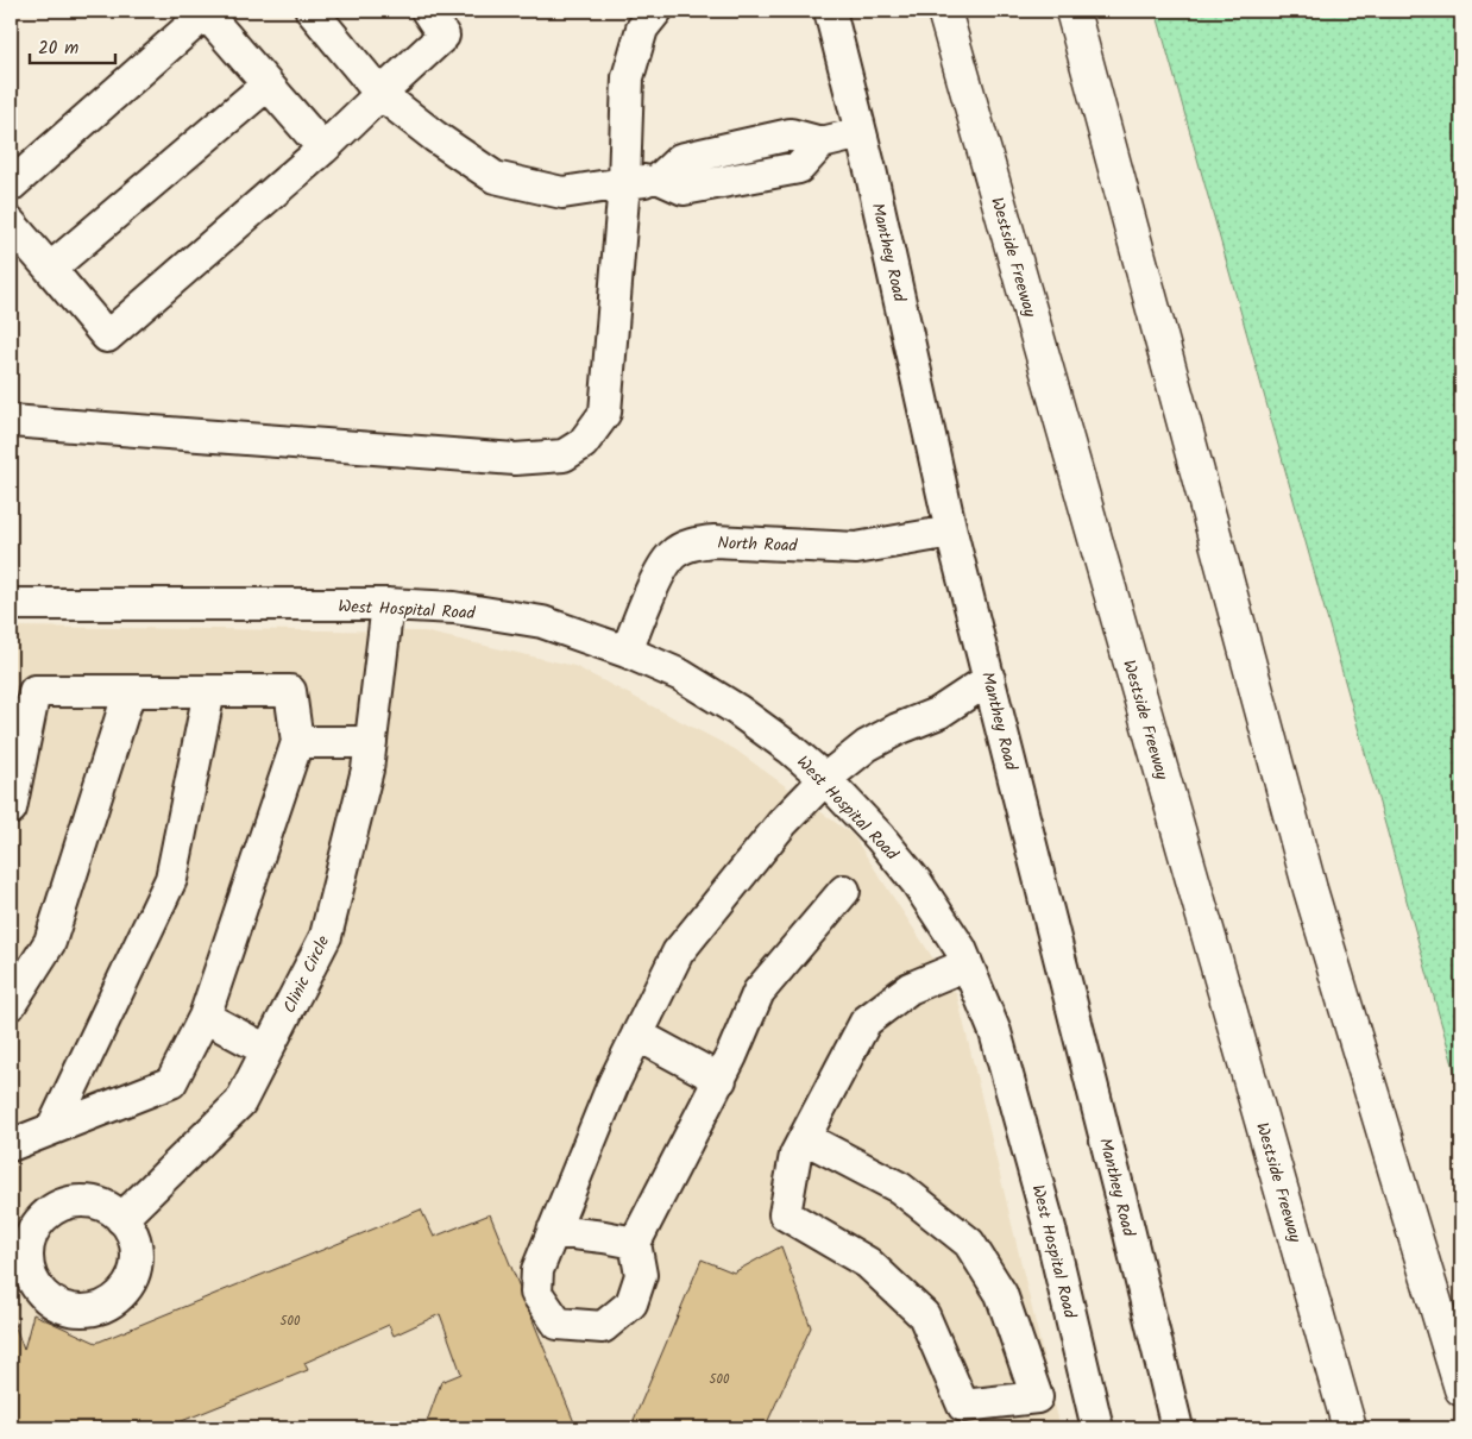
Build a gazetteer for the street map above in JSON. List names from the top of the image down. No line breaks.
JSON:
{"streets":{"highway":["Westside Freeway"],"street":["Manthey Road","North Road","West Hospital Road","Clinic Circle"]},"crossings":[["Manthey Road","North Road"],["North Road","West Hospital Road"],["West Hospital Road","Clinic Circle"]],"house_numbers":["500","500"],"scale_bar":"20 m"}
